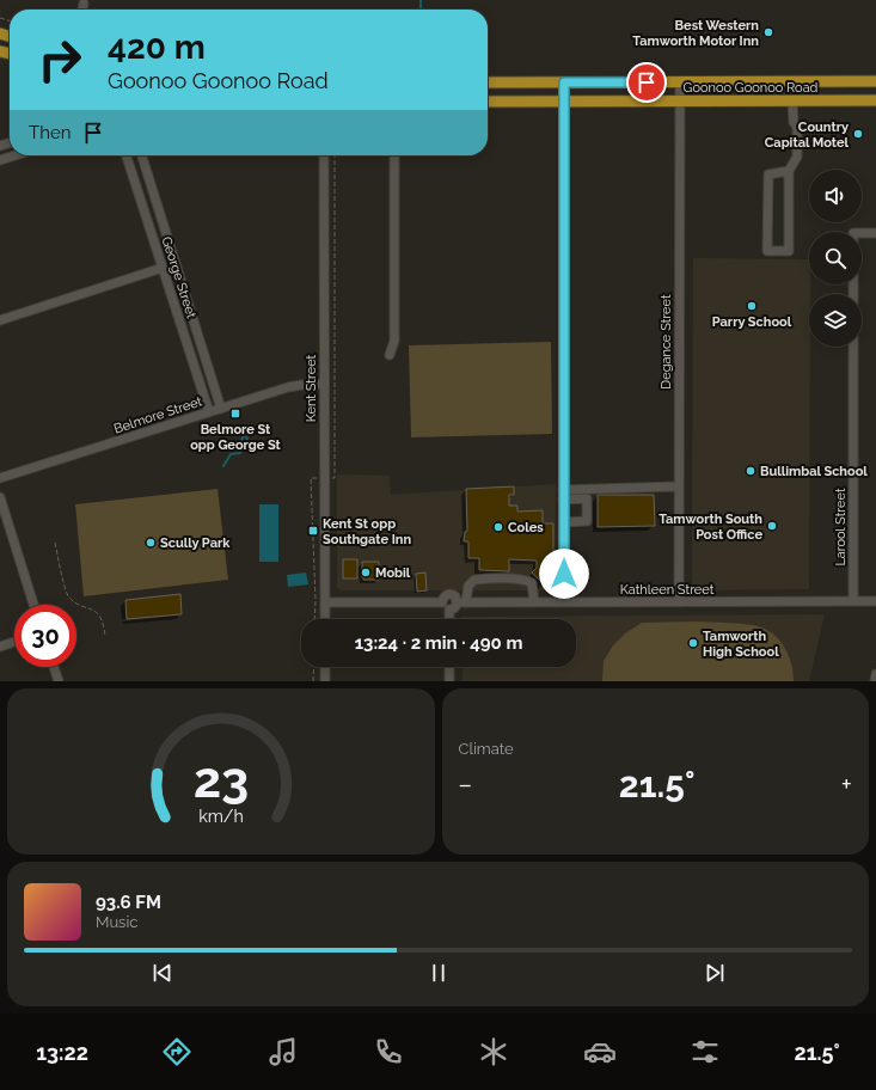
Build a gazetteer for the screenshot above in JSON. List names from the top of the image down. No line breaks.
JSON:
{"streets":{"main road":["Goonoo Goonoo Road"],"street":["George Street","Degance Street","Kent Street","Belmore Street","Larool Street","Kathleen Street"]},"crossings":[["Goonoo Goonoo Road","Degance Street"],["George Street","Belmore Street"],["Degance Street","Kathleen Street"],["Kent Street","Belmore Street"],["Larool Street","Kathleen Street"]],"places":{"other":["Best Western Tamworth Motor Inn","Country Capital Motel","Parry School","Bullimbal School","Tamworth South Post Office","Coles","Scully Park","Mobil","Tamworth High School"],"transit":["Belmore St opp George St","Kent St opp Southgate Inn"]},"page":{"turn":["420 m","Goonoo Goonoo Road"],"then":"Then","limit":"30","trip":"13:24 · 2 min · 490 m","tile":"Climate","heat":["−","21.5°","+"],"song":["93.6 FM","Music"],"tabs":["13:22","21.5°"],"gauge":["23","km/h"]}}
